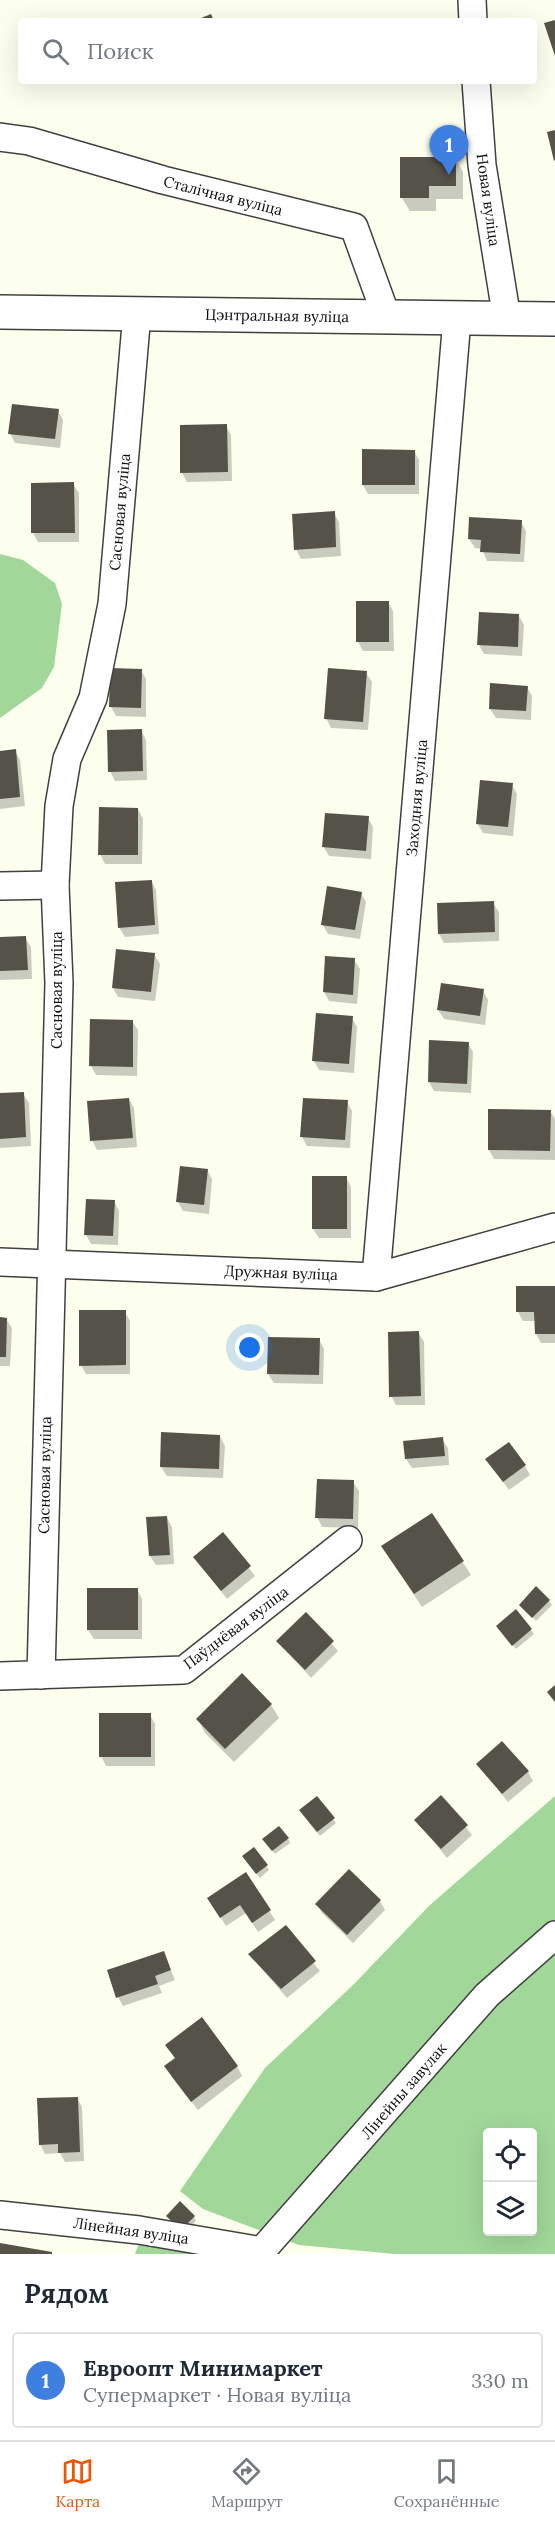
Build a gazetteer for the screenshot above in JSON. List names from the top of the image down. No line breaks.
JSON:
{"streets":{"street":["Сталічная вуліца","Новая вуліца","Цэнтральная вуліца","Сасновая вуліца","Заходняя вуліца","Дружная вуліца","Паўднёвая вуліца","Лінейны завулак","Лінейная вуліца"]},"crossings":[["Сталічная вуліца","Цэнтральная вуліца"],["Новая вуліца","Цэнтральная вуліца"],["Цэнтральная вуліца","Сасновая вуліца"],["Цэнтральная вуліца","Заходняя вуліца"],["Сасновая вуліца","Дружная вуліца"],["Сасновая вуліца","Паўднёвая вуліца"],["Заходняя вуліца","Дружная вуліца"],["Лінейны завулак","Лінейная вуліца"]],"page":{"search":"Поиск","pins":"1","heading":"Рядом","list":[{"mark":"1","name":"Евроопт Минимаркет","note":"Супермаркет · Новая вуліца","value":"330 m"}],"nav":["Карта","Маршрут","Сохранённые"]}}
